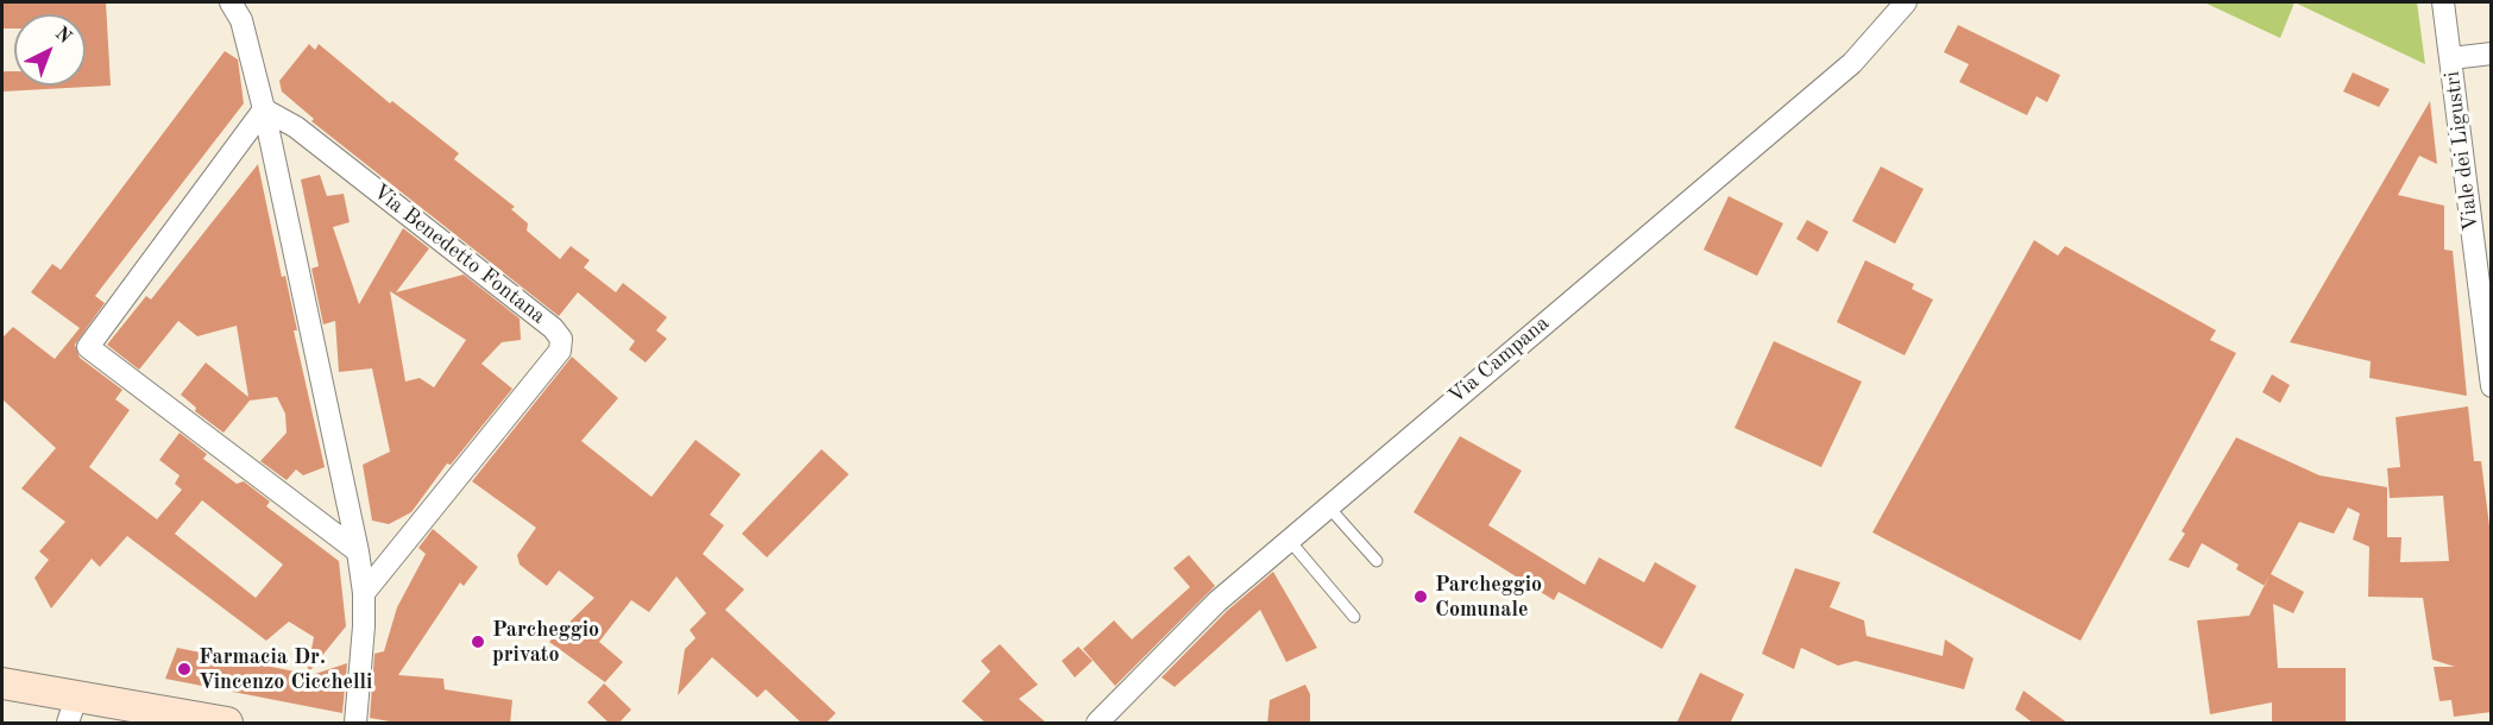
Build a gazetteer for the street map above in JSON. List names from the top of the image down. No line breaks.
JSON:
{"streets":{"street":["Viale dei Ligustri","Via Benedetto Fontana","Via Campana"]},"places":["Parcheggio Comunale","Parcheggio privato","Farmacia Dr. Vincenzo Cicchelli"],"north":"top right"}
